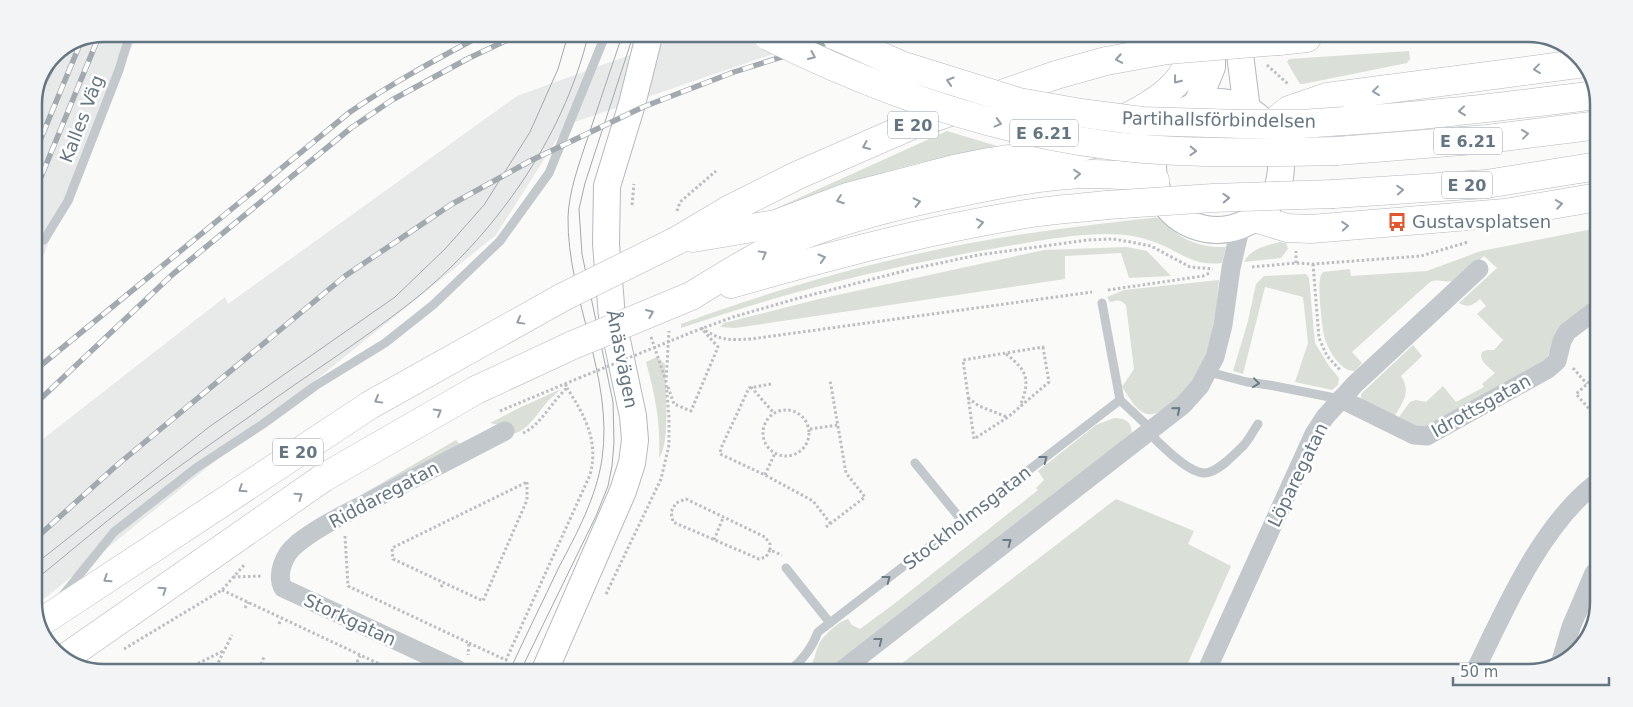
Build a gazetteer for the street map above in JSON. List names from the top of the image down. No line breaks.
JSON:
{"streets":{"highway":["Partihallsförbindelsen","E 20","E 6.21"],"street":["Ånäsvägen","Idrottsgatan","Löparegatan","Riddaregatan","Storkgatan"],"lane":["Kalles Väg","Stockholmsgatan"]},"crossings":[["Idrottsgatan","Löparegatan"],["Riddaregatan","Storkgatan"]],"one_way":["Stockholmsgatan"],"places":{"bus stop":["Gustavsplatsen"]},"scale_bar":"50 m"}
